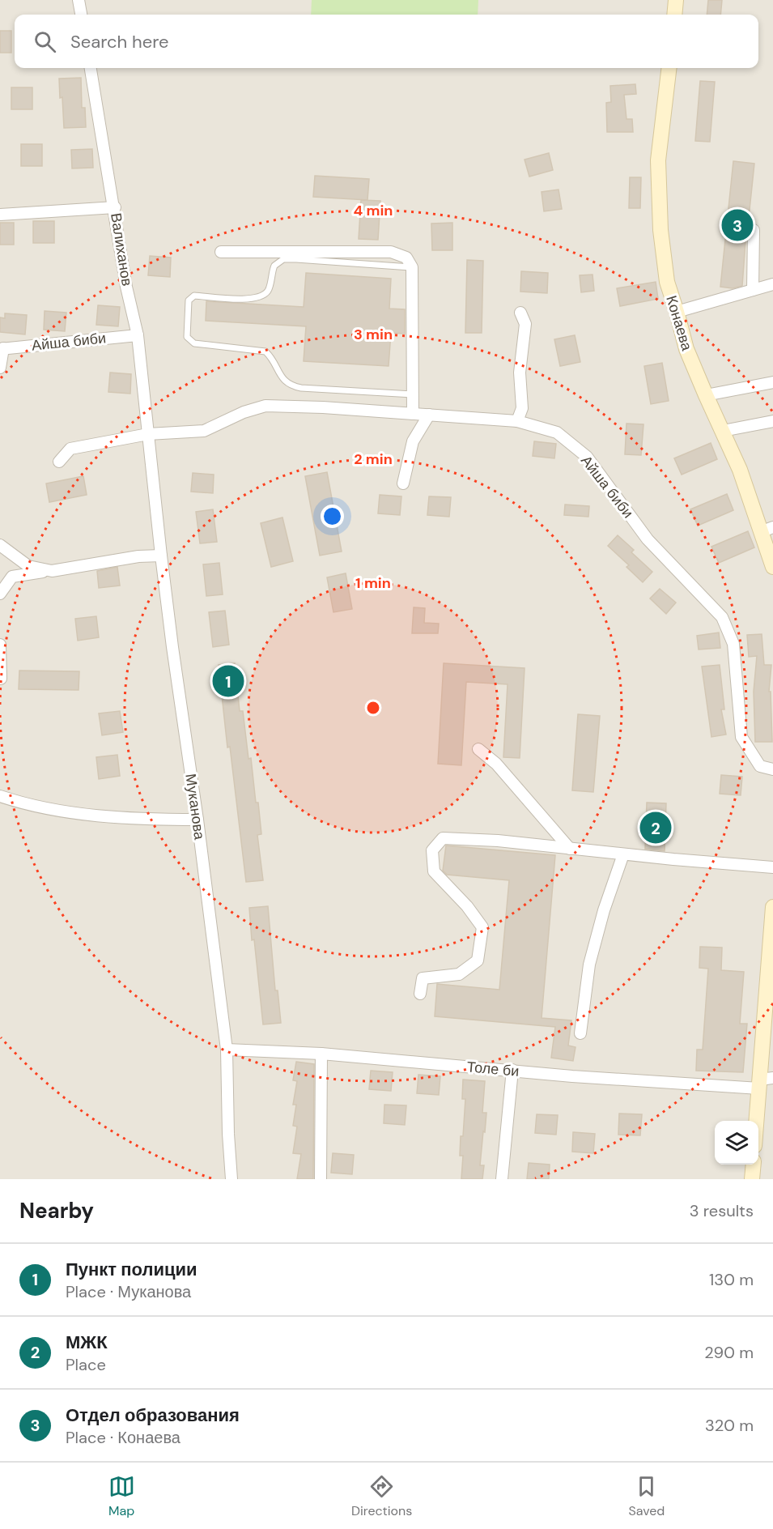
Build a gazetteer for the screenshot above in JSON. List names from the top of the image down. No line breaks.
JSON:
{"streets":{"main road":["Конаева"],"street":["Валиханов","Айша биби","Муканова","Толе би"]},"crossings":[["Валиханов","Айша биби"],["Валиханов","Муканова"],["Айша биби","Муканова"],["Муканова","Толе би"]],"page":{"search":"Search here","pins":["3","1","2"],"heading":["Nearby","3 results"],"list":[{"mark":"1","name":"Пункт полиции","note":"Place · Муканова","value":"130 m"},{"mark":"2","name":"МЖК","note":"Place","value":"290 m"},{"mark":"3","name":"Отдел образования","note":"Place · Конаева","value":"320 m"}],"nav":["Map","Directions","Saved"]},"rings":["4 min","3 min","2 min","1 min"]}
